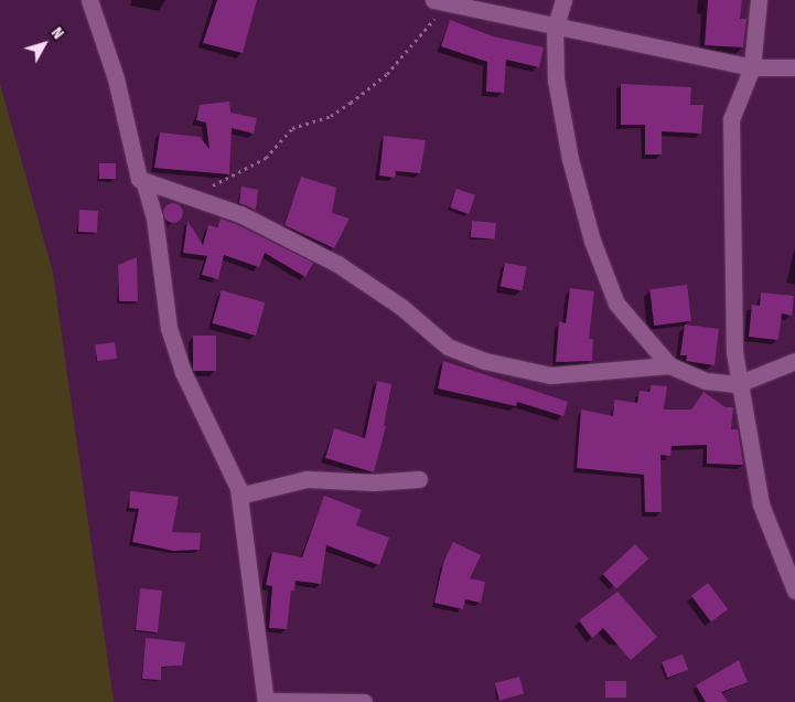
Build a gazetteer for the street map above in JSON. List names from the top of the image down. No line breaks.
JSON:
{"north":"top right"}
